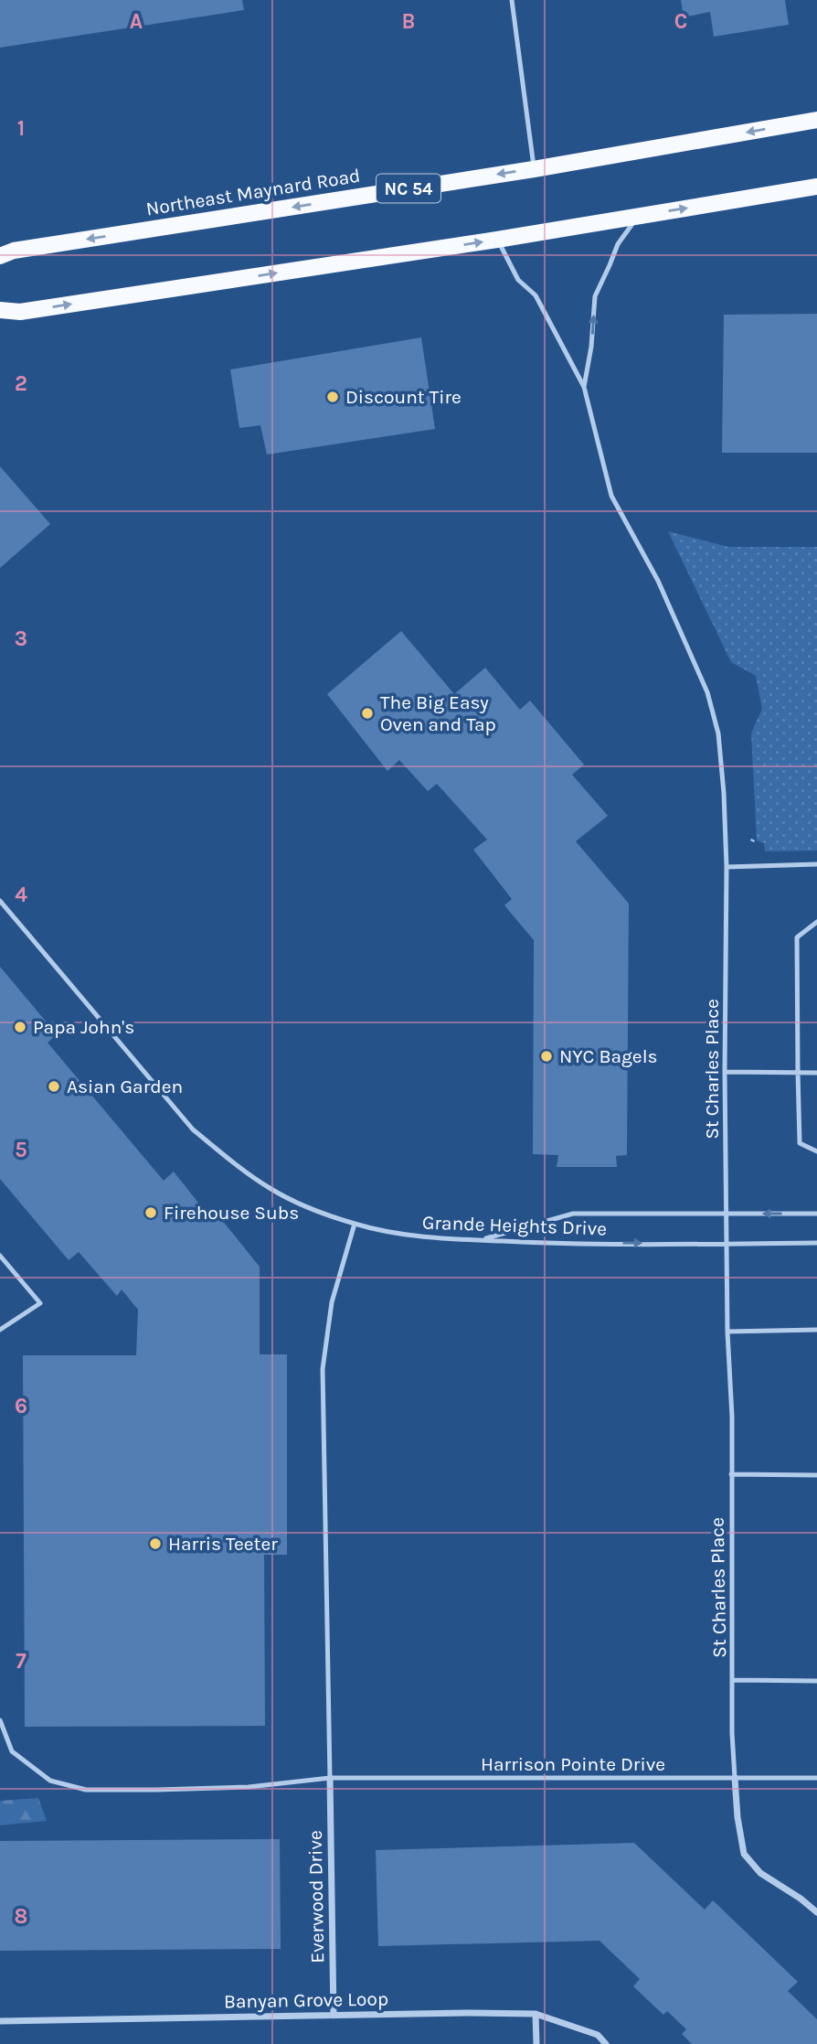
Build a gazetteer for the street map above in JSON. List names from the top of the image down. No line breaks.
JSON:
{"streets":{"main road":["NC 54","Northeast Maynard Road"],"street":["Everwood Drive","Banyan Grove Loop"],"lane":["St Charles Place","Grande Heights Drive","Harrison Pointe Drive"]},"crossings":[["St Charles Place","Grande Heights Drive"],["St Charles Place","Harrison Pointe Drive"],["Harrison Pointe Drive","Everwood Drive"],["Everwood Drive","Banyan Grove Loop"]],"places":["Discount Tire","The Big Easy Oven and Tap","Papa John's","NYC Bagels","Asian Garden","Firehouse Subs","Harris Teeter"],"grid":{"columns":["A","B","C"],"rows":["1","2","3","4","5","6","7","8"]}}
